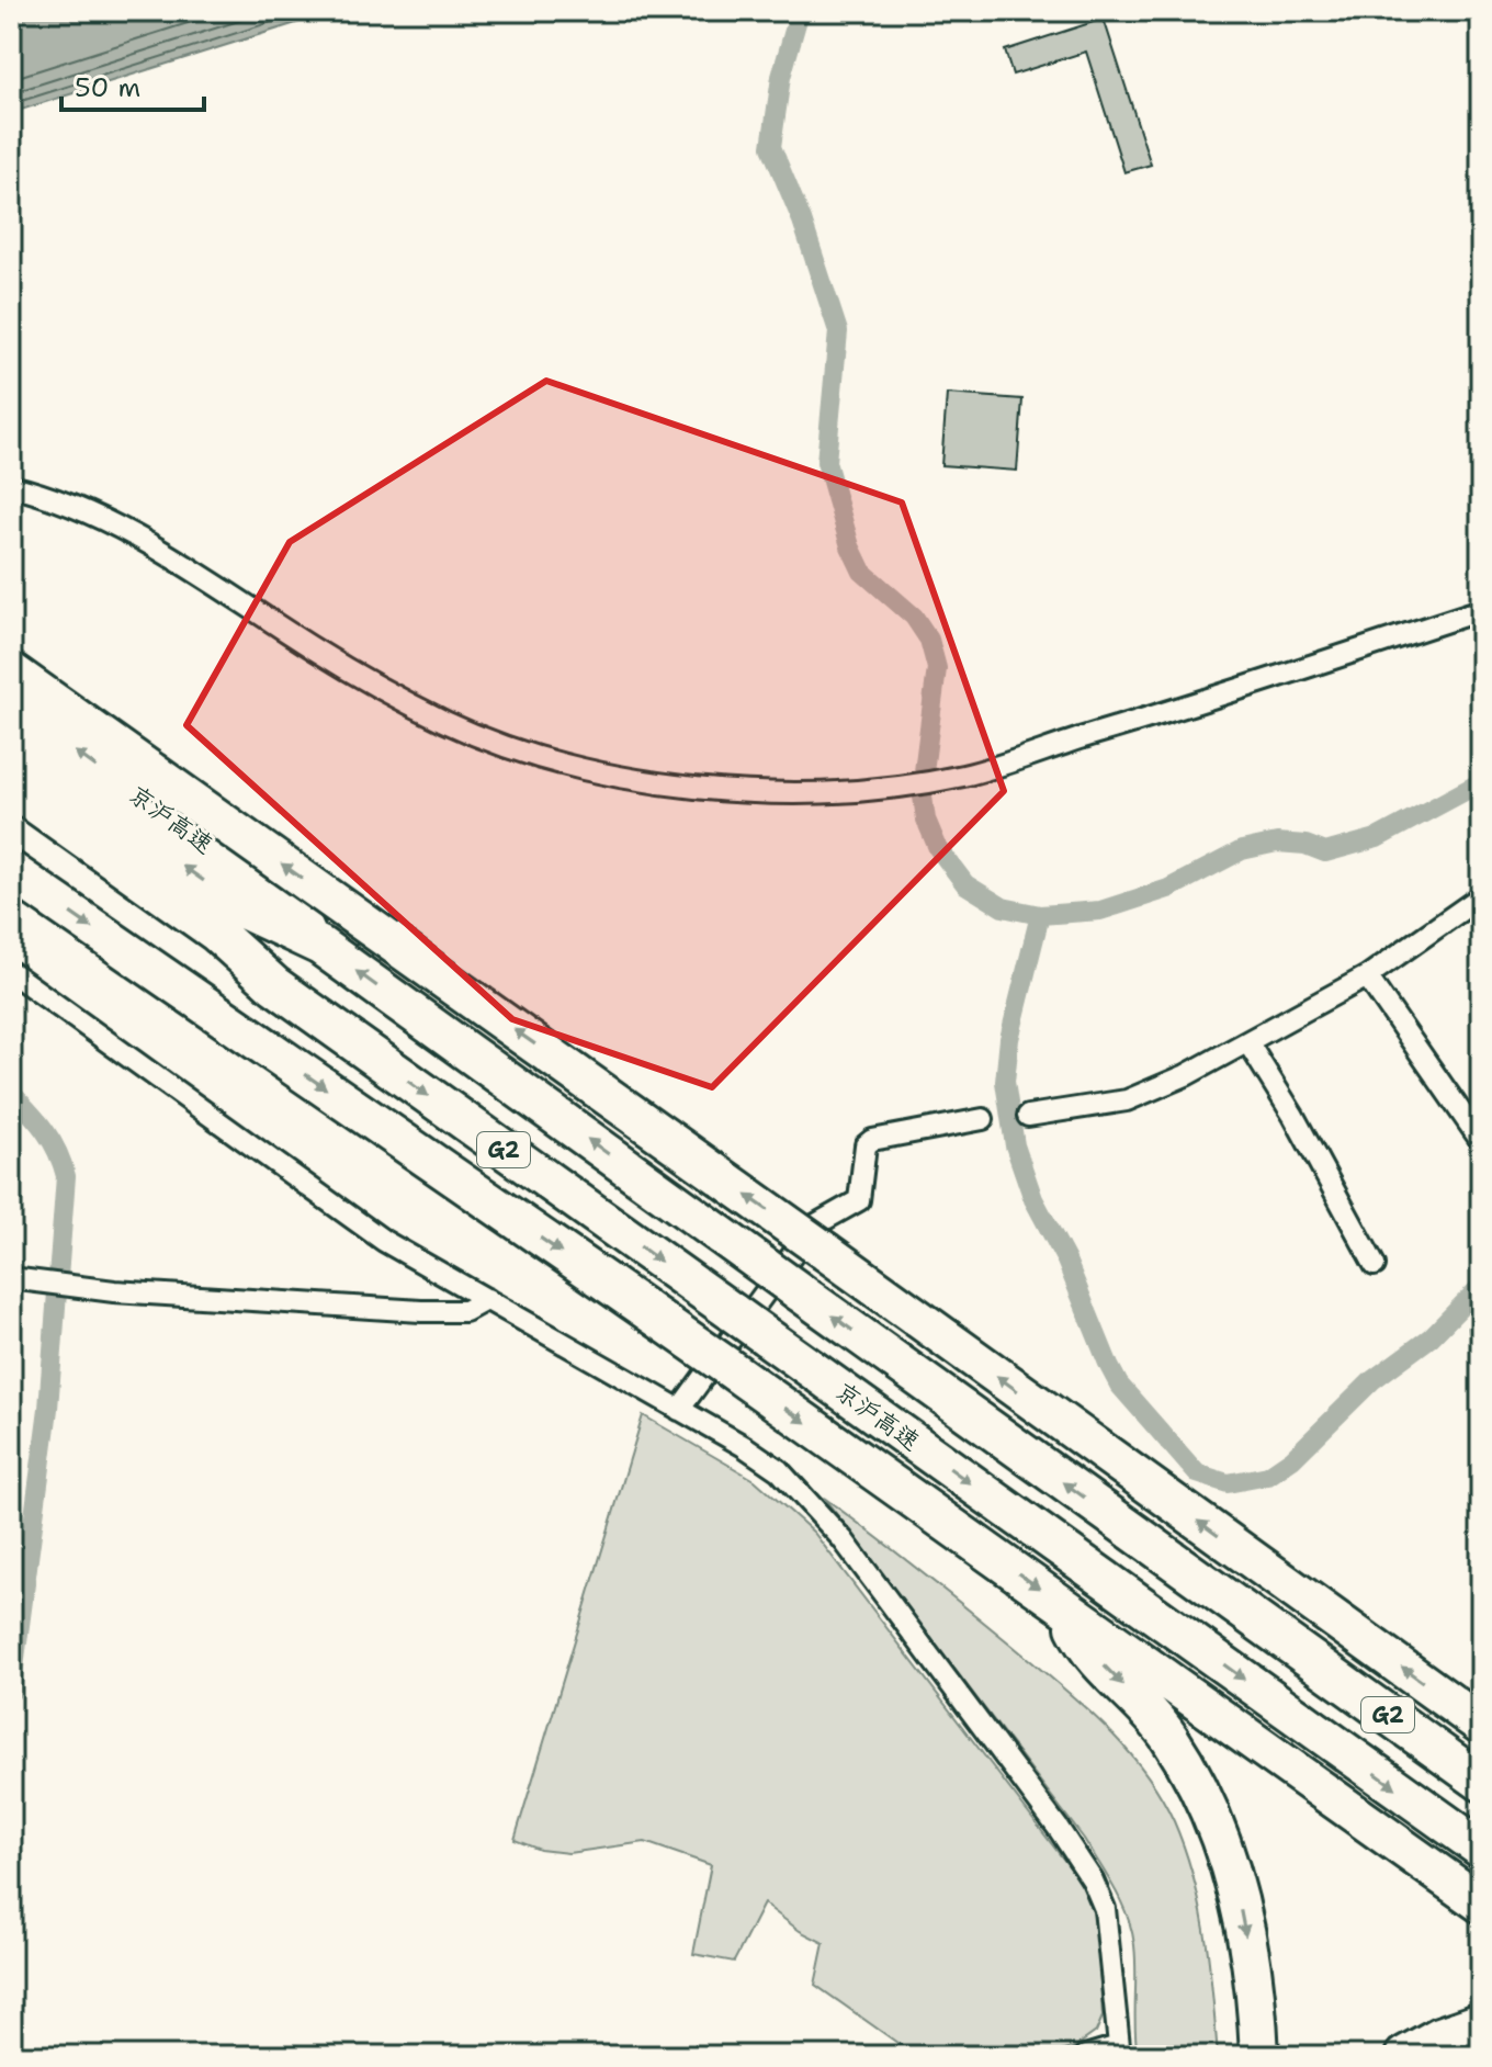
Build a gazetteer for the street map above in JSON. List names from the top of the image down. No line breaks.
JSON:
{"streets":{"highway":["京沪高速","G2"]},"scale_bar":"50 m"}
